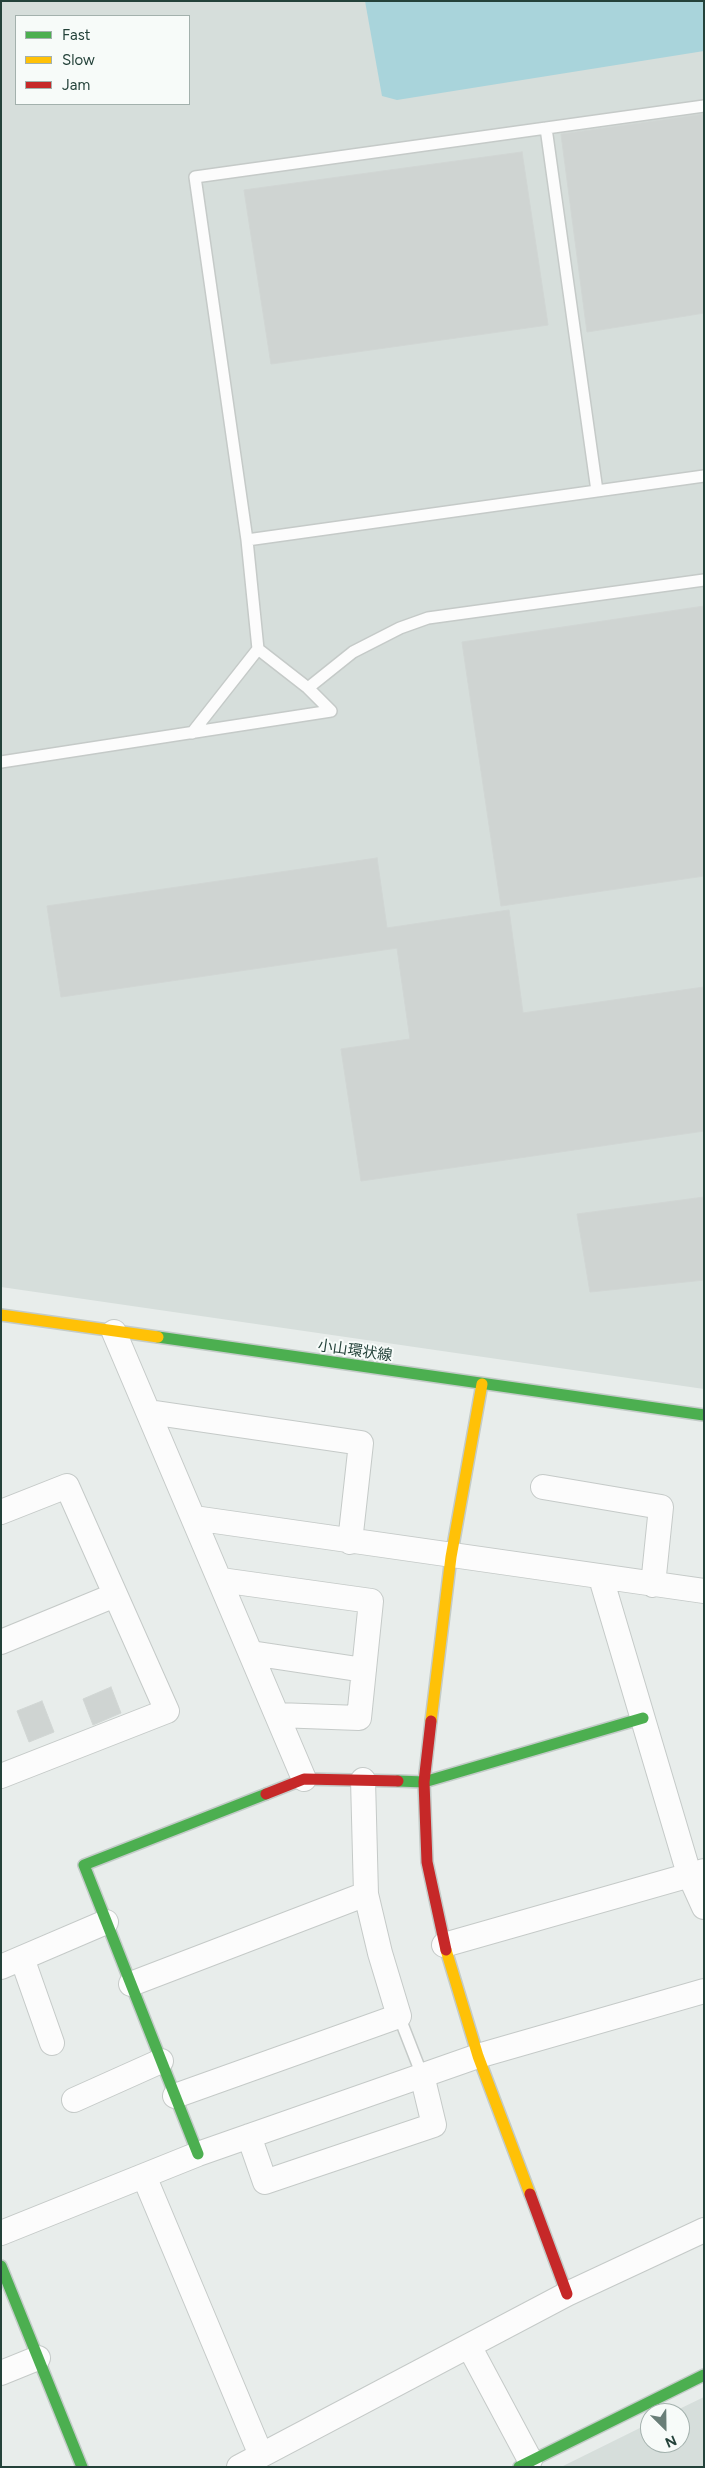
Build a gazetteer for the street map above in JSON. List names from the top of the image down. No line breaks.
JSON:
{"streets":{"street":["小山環状線"]},"legend":["Fast","Slow","Jam"],"north":"bottom right"}
